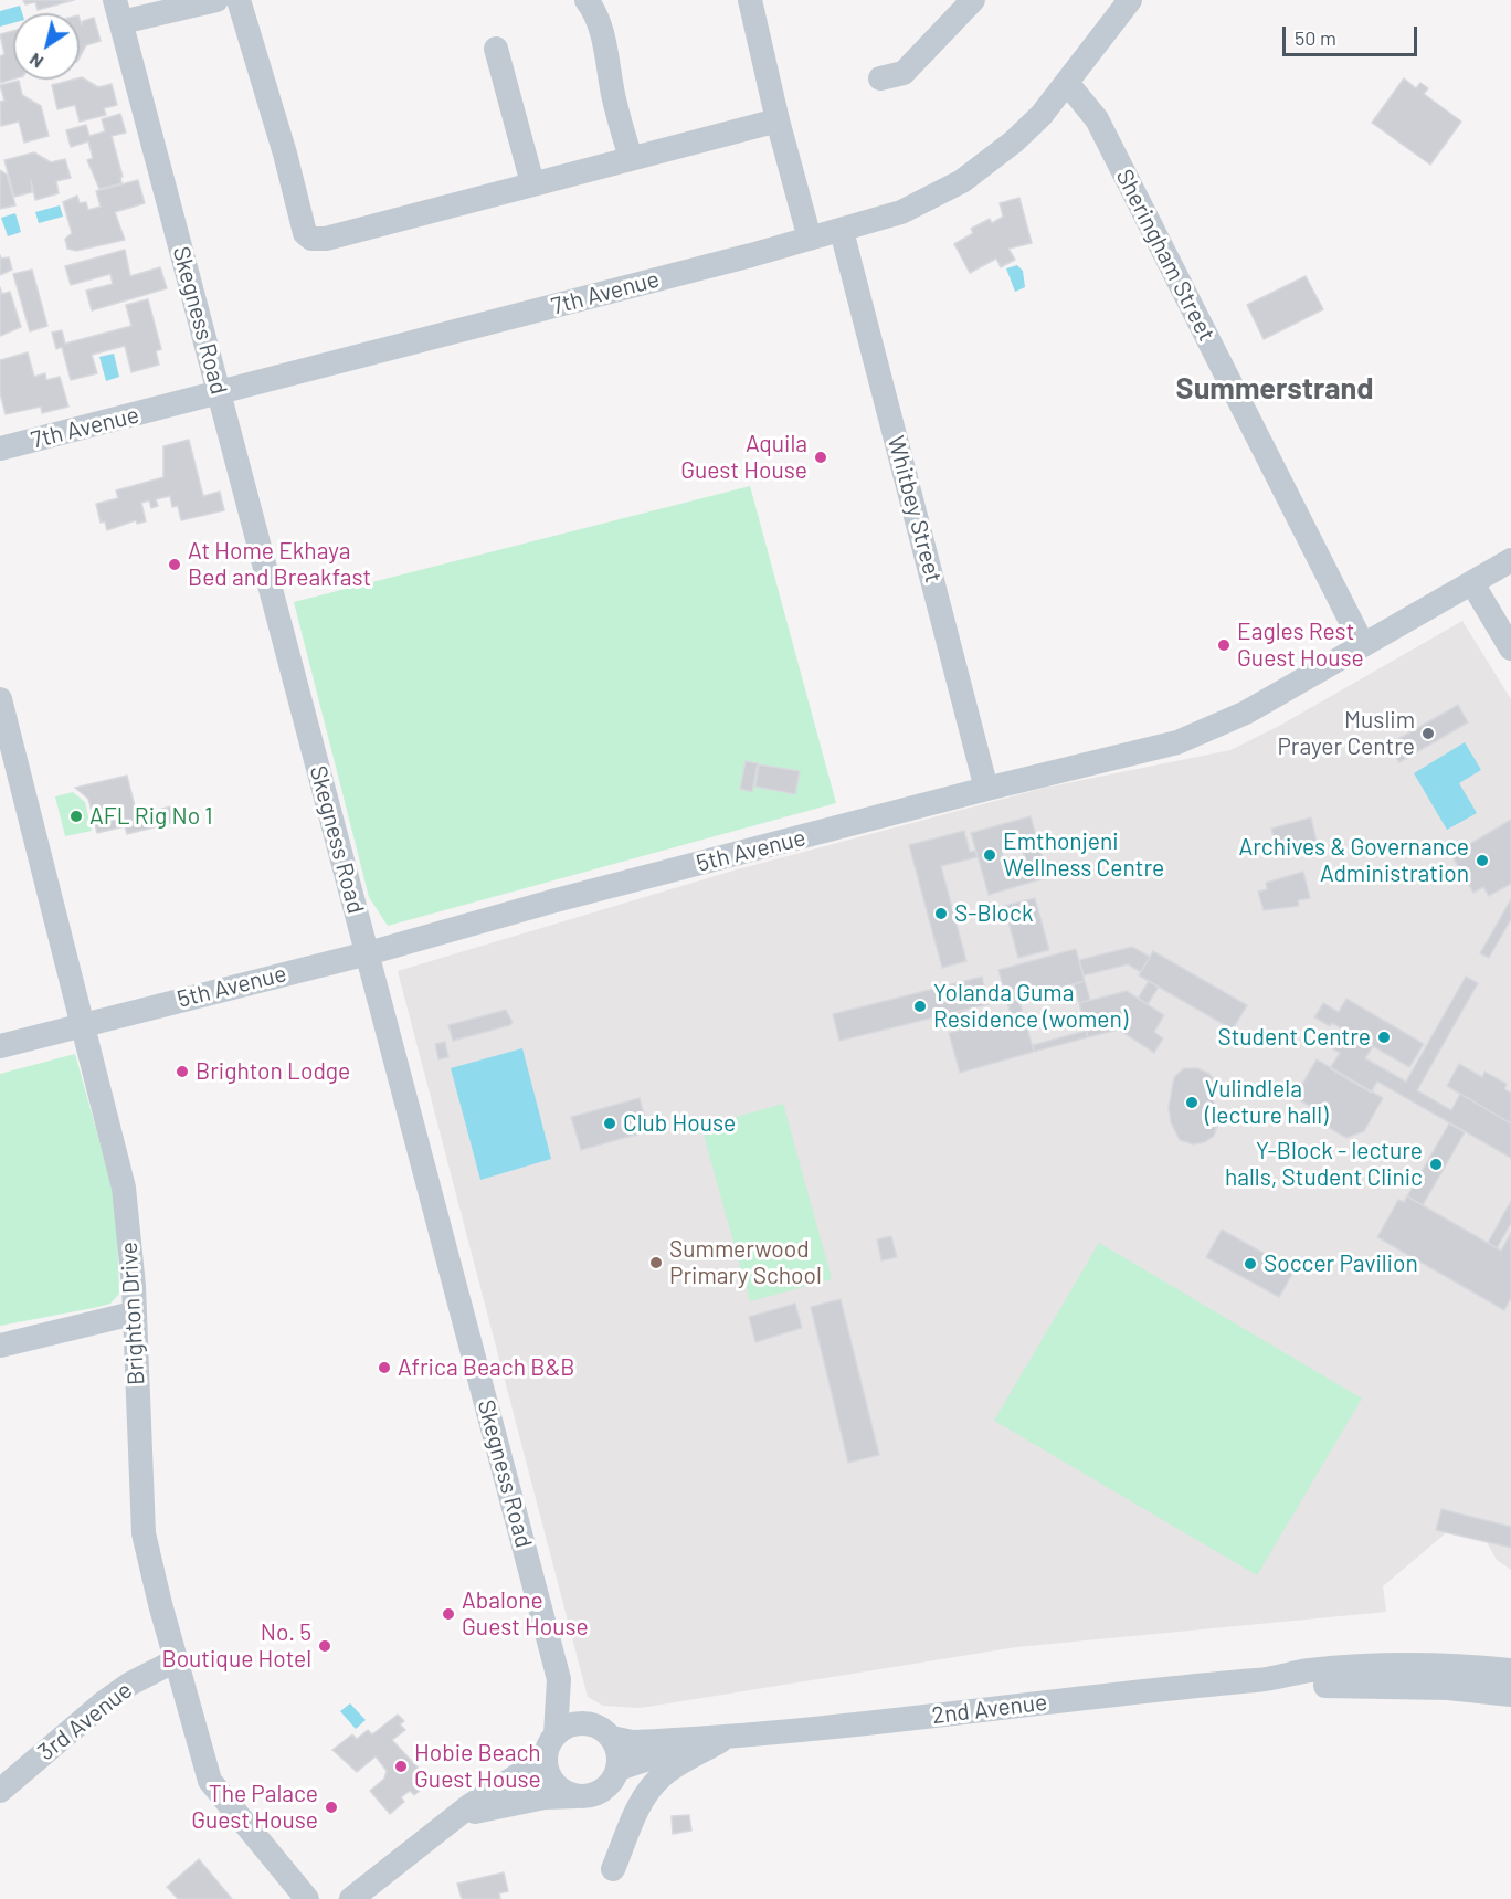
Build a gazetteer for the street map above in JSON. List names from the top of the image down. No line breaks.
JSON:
{"streets":{"street":["Sheringham Street","7th Avenue","Skegness Road","Whitbey Street","5th Avenue","Brighton Drive","2nd Avenue","3rd Avenue"]},"crossings":[["Sheringham Street","7th Avenue"],["Sheringham Street","5th Avenue"],["7th Avenue","Skegness Road"],["7th Avenue","Whitbey Street"],["Skegness Road","5th Avenue"],["Skegness Road","2nd Avenue"],["Whitbey Street","5th Avenue"],["5th Avenue","Brighton Drive"],["Brighton Drive","3rd Avenue"]],"districts":["Summerstrand"],"places":["Aquila Guest House","At Home Ekhaya Bed and Breakfast","Eagles Rest Guest House","Muslim Prayer Centre","AFL Rig No 1","Emthonjeni Wellness Centre","Archives & Governance Administration","S-Block","Yolanda Guma Residence (women)","Student Centre","Brighton Lodge","Vulindlela (lecture hall)","Club House","Y-Block - lecture halls, Student Clinic","Summerwood Primary School","Soccer Pavilion","Africa Beach B&B","Abalone Guest House","No. 5 Boutique Hotel","Hobie Beach Guest House","The Palace Guest House"],"scale_bar":"50 m","north":"bottom left"}
